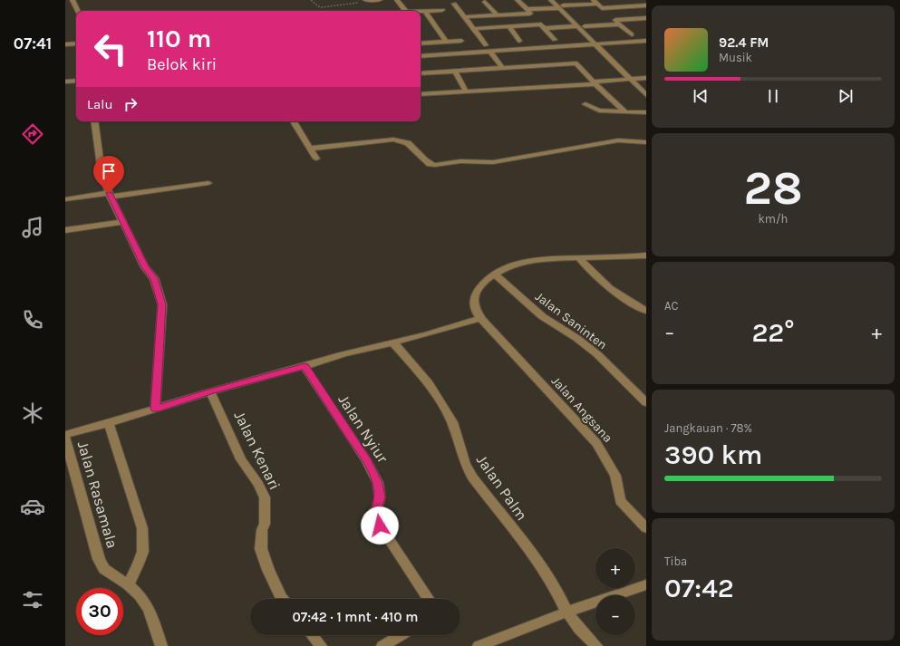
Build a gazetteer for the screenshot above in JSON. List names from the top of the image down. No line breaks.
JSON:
{"streets":{"street":["Jalan Saninten","Jalan Angsana","Jalan Nyiur","Jalan Kenari","Jalan Palm","Jalan Rasamala"]},"crossings":[["Jalan Saninten","Jalan Angsana"]],"page":{"tabs":"07:41","turn":["110 m","Belok kiri"],"song":["92.4 FM","Musik"],"then":"Lalu","tile":[["28","km/h"],"AC",["Jangkauan · 78%","390 km"],["Tiba","07:42"]],"heat":["−","22°","+"],"map_buttons":["+","−"],"limit":"30","trip":"07:42 · 1 mnt · 410 m"}}
